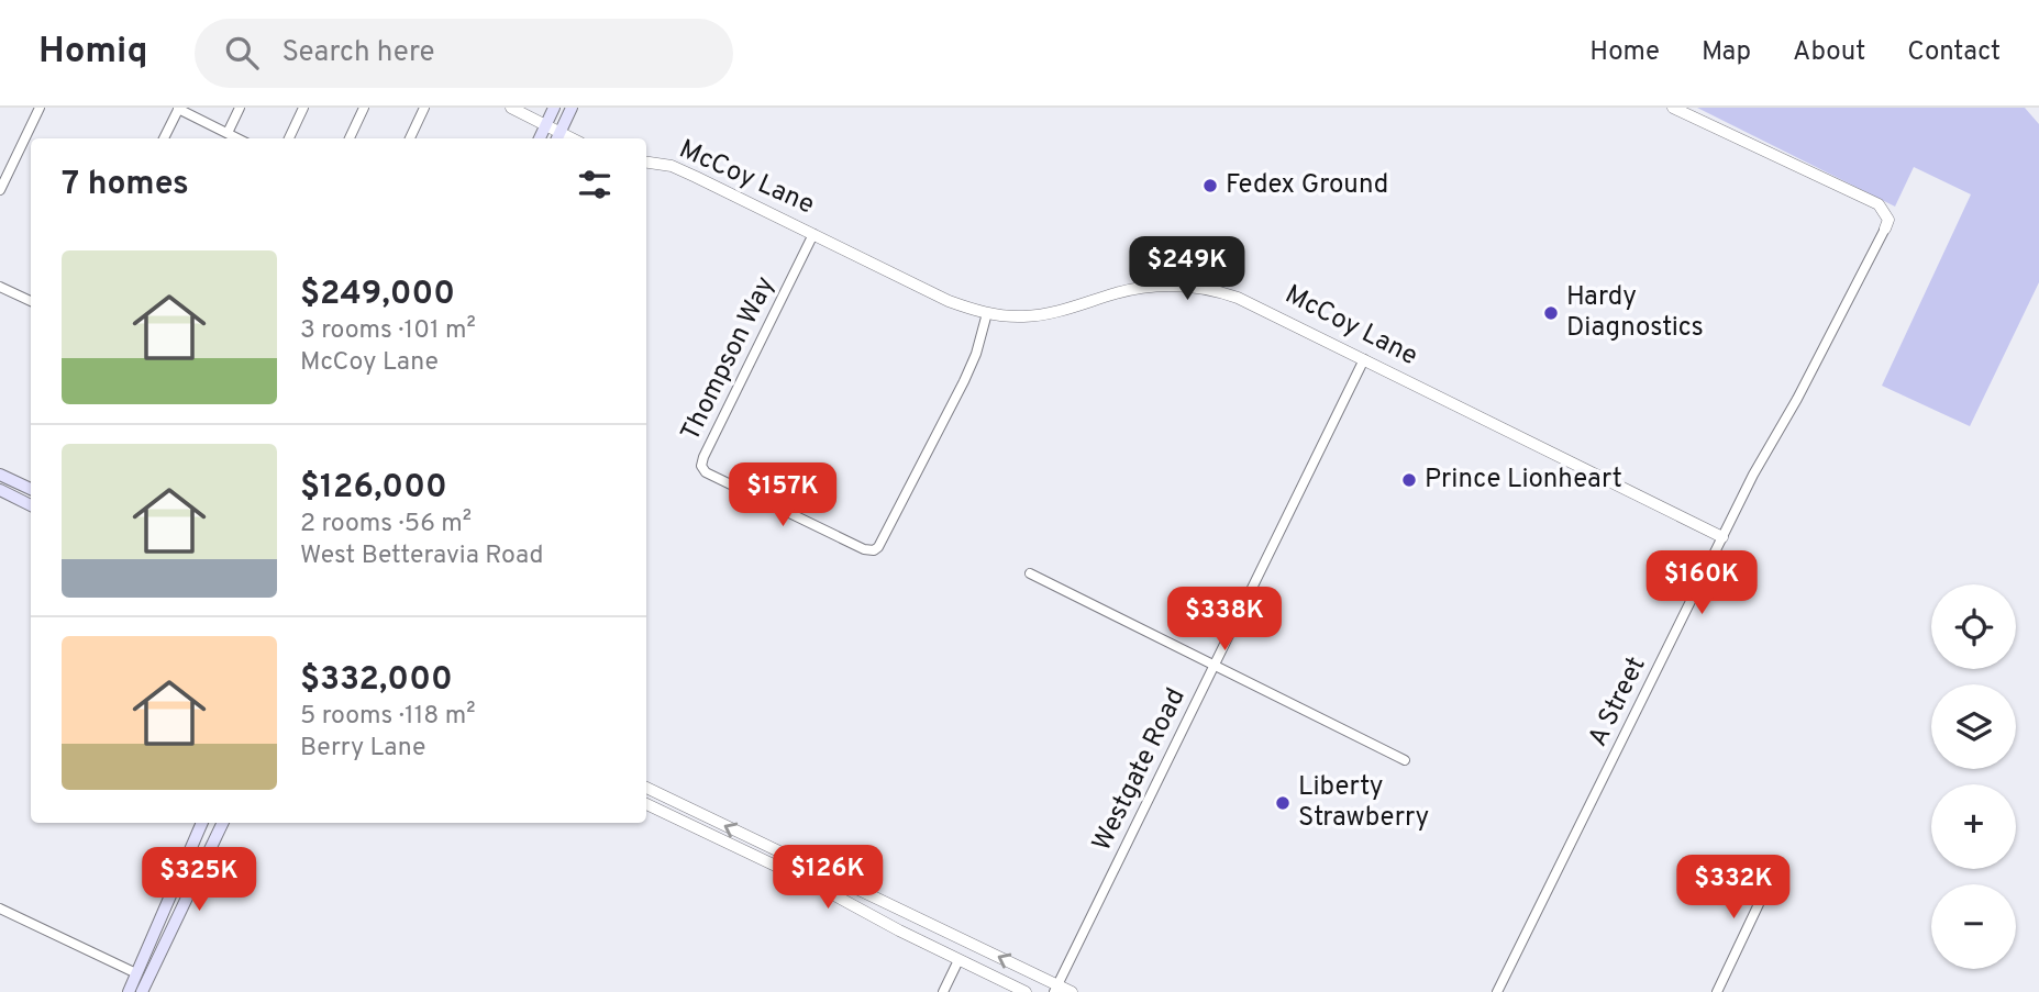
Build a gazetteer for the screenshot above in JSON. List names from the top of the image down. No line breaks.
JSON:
{"streets":{"street":["McCoy Lane","Thompson Way","A Street","Westgate Road"]},"crossings":[["McCoy Lane","Thompson Way"],["McCoy Lane","A Street"],["McCoy Lane","Westgate Road"]],"places":["Fedex Ground","Hardy Diagnostics","Prince Lionheart","Liberty Strawberry"],"page":{"header":"Homiq","search":"Search here","nav":["Home","Map","About","Contact"],"heading":"7 homes","list":[{"name":"$249,000","note":"3 rooms · 101 m² · McCoy Lane"},{"name":"$126,000","note":"2 rooms · 56 m² · West Betteravia Road"},{"name":"$332,000","note":"5 rooms · 118 m² · Berry Lane"}],"price":["$249K","$157K","$160K","$338K","$126K","$325K","$332K"],"map_buttons":["+","−"]}}
